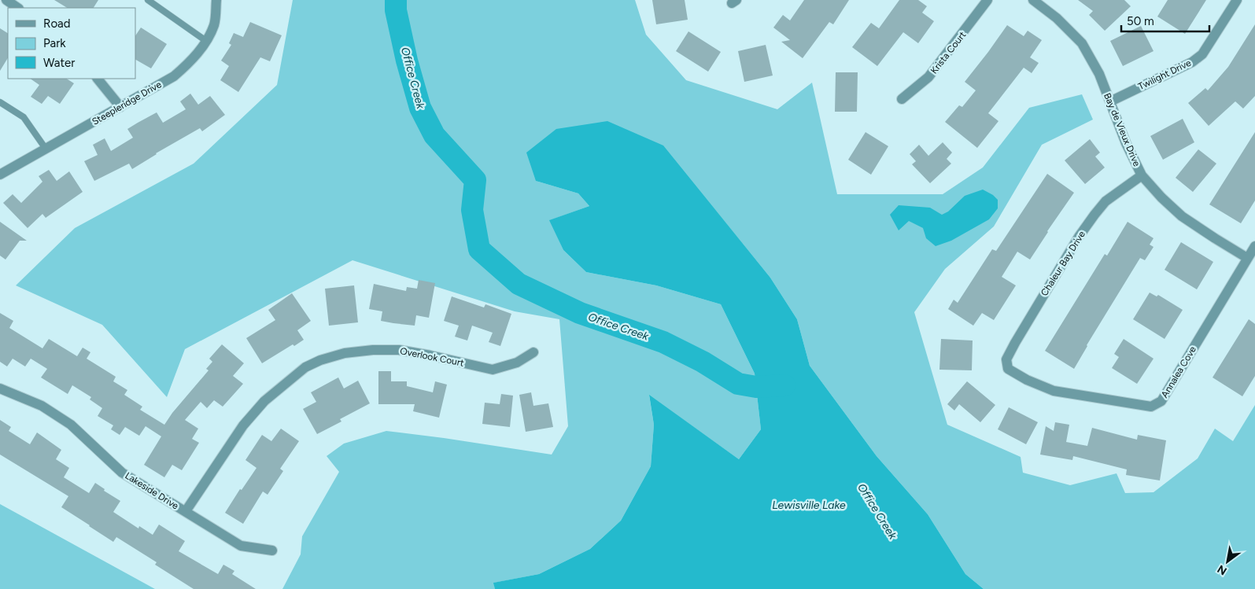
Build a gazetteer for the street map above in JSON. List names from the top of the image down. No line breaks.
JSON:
{"streets":{"street":["Krista Court","Twilight Drive","Steepleridge Drive","Bay de Vieux Drive","Chaleur Bay Drive","Overlook Court","Annalea Cove","Lakeside Drive"]},"crossings":[["Twilight Drive","Bay de Vieux Drive"],["Bay de Vieux Drive","Chaleur Bay Drive"],["Bay de Vieux Drive","Annalea Cove"],["Chaleur Bay Drive","Annalea Cove"],["Overlook Court","Lakeside Drive"]],"water":["Office Creek","Lewisville Lake"],"legend":["Road","Park","Water"],"scale_bar":"50 m","north":"bottom left"}
